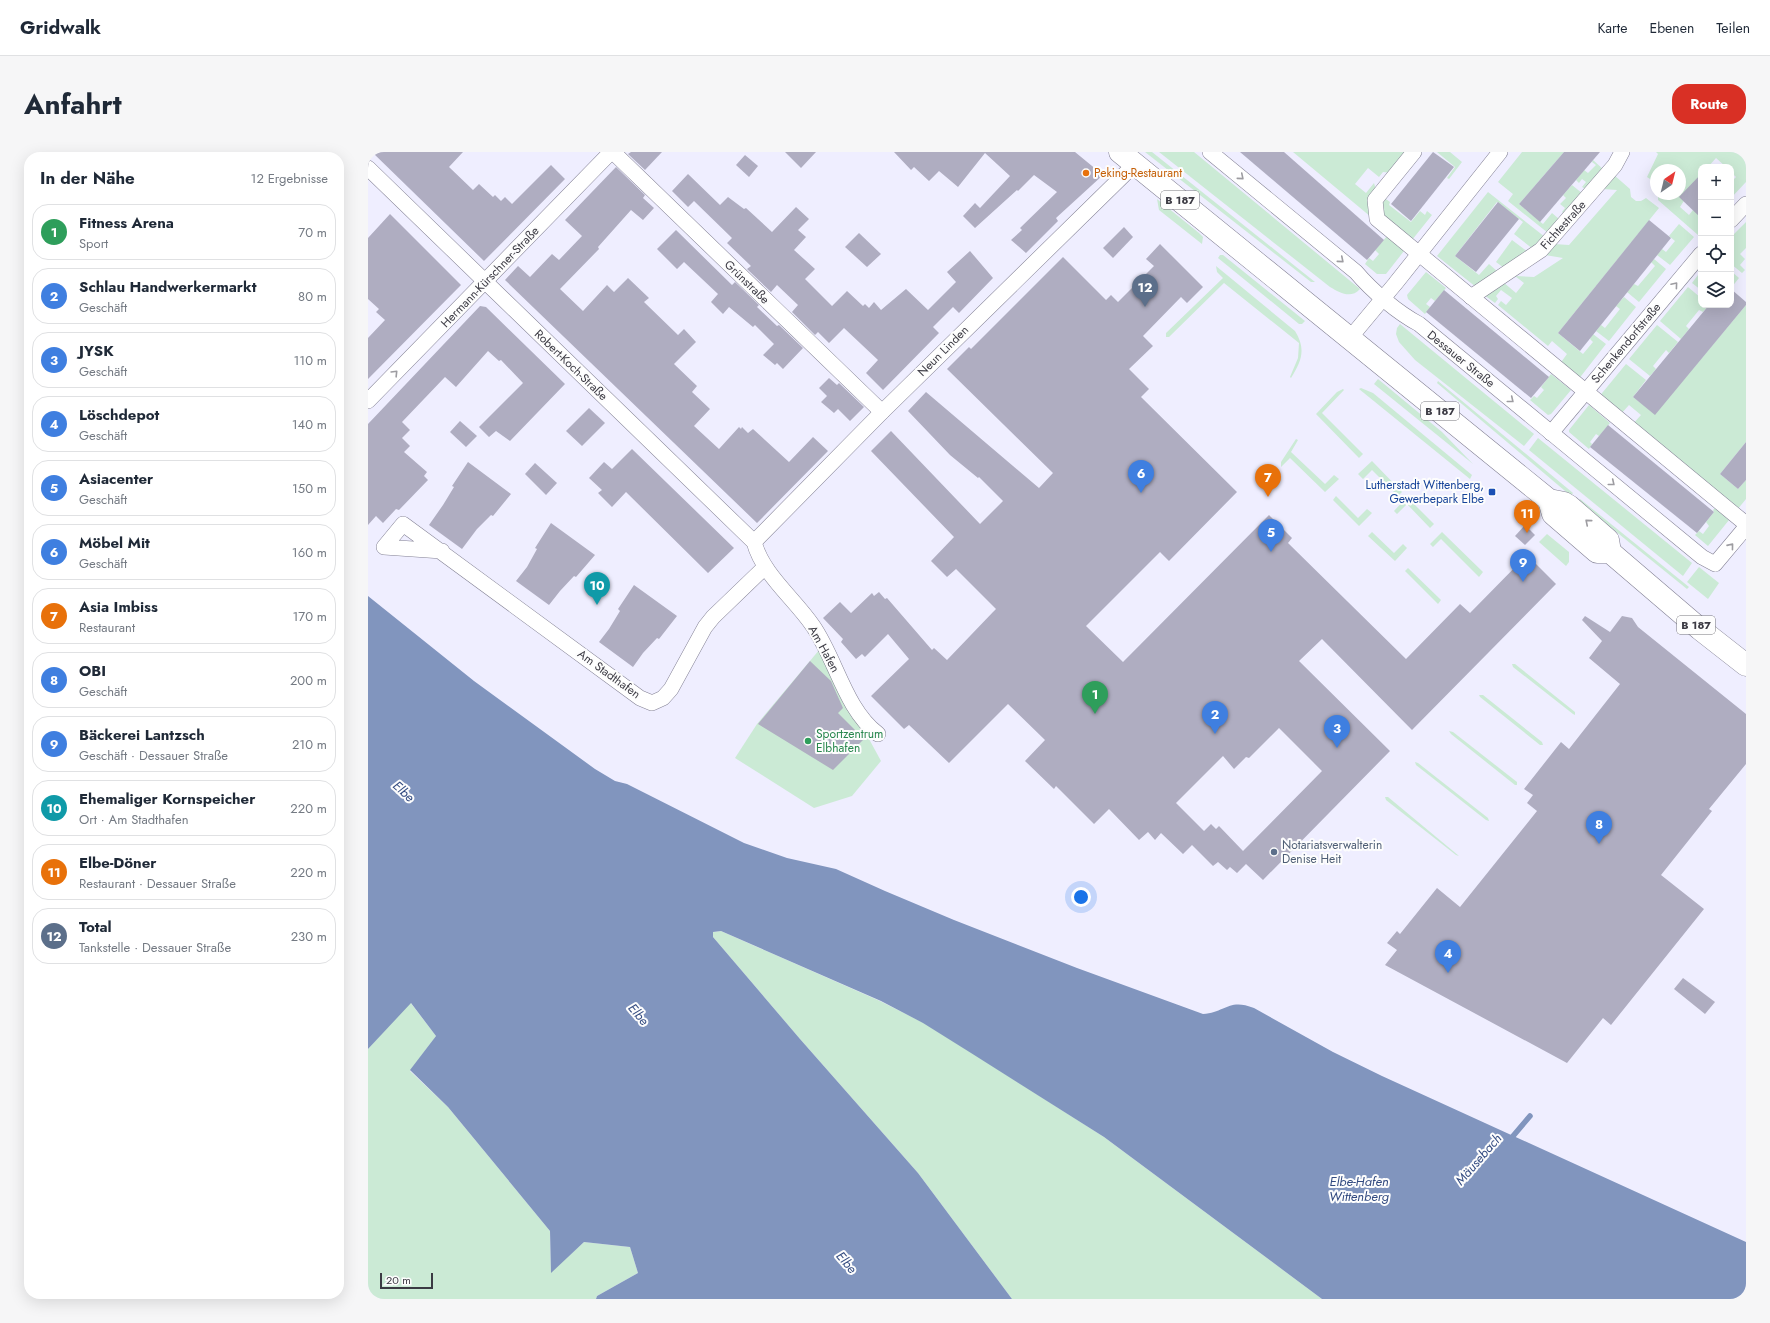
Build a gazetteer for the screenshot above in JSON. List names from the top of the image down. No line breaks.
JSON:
{"streets":{"main road":["B 187"],"street":["Fichtestraße","Hermann-Kürschner-Straße","Grünstraße","Schenkendorfstraße","Neun Linden","Dessauer Straße","Robert-Koch-Straße","Am Hafen","Am Stadthafen"]},"crossings":[["B 187","Neun Linden"],["Hermann-Kürschner-Straße","Grünstraße"],["Hermann-Kürschner-Straße","Robert-Koch-Straße"],["Grünstraße","Neun Linden"],["Schenkendorfstraße","Dessauer Straße"],["Neun Linden","Robert-Koch-Straße"],["Robert-Koch-Straße","Am Hafen"],["Robert-Koch-Straße","Am Stadthafen"],["Am Hafen","Am Stadthafen"]],"one_way":["Hermann-Kürschner-Straße","Schenkendorfstraße"],"water":["Elbe","Mäusebach","Elbe-Hafen Wittenberg"],"places":{"other":["Peking-Restaurant","Sportzentrum Elbhafen","Notariatsverwalterin Denise Heit"],"transit":["Lutherstadt Wittenberg, Gewerbepark Elbe"]},"scale_bar":"20 m","north":"top right","page":{"header":"Gridwalk","nav":["Karte","Ebenen","Teilen"],"title":"Anfahrt","buttons":"Route","heading":["In der Nähe","12 Ergebnisse"],"map_buttons":["+","−"],"list":[{"mark":"1","name":"Fitness Arena","note":"Sport","value":"70 m"},{"mark":"2","name":"Schlau Handwerkermarkt","note":"Geschäft","value":"80 m"},{"mark":"3","name":"JYSK","note":"Geschäft","value":"110 m"},{"mark":"4","name":"Löschdepot","note":"Geschäft","value":"140 m"},{"mark":"5","name":"Asiacenter","note":"Geschäft","value":"150 m"},{"mark":"6","name":"Möbel Mit","note":"Geschäft","value":"160 m"},{"mark":"7","name":"Asia Imbiss","note":"Restaurant","value":"170 m"},{"mark":"8","name":"OBI","note":"Geschäft","value":"200 m"},{"mark":"9","name":"Bäckerei Lantzsch","note":"Geschäft · Dessauer Straße","value":"210 m"},{"mark":"10","name":"Ehemaliger Kornspeicher","note":"Ort · Am Stadthafen","value":"220 m"},{"mark":"11","name":"Elbe-Döner","note":"Restaurant · Dessauer Straße","value":"220 m"},{"mark":"12","name":"Total","note":"Tankstelle · Dessauer Straße","value":"230 m"}],"pins":["12","6","7","11","5","9","10","1","2","3","8","4"],"scale":"20 m"}}
